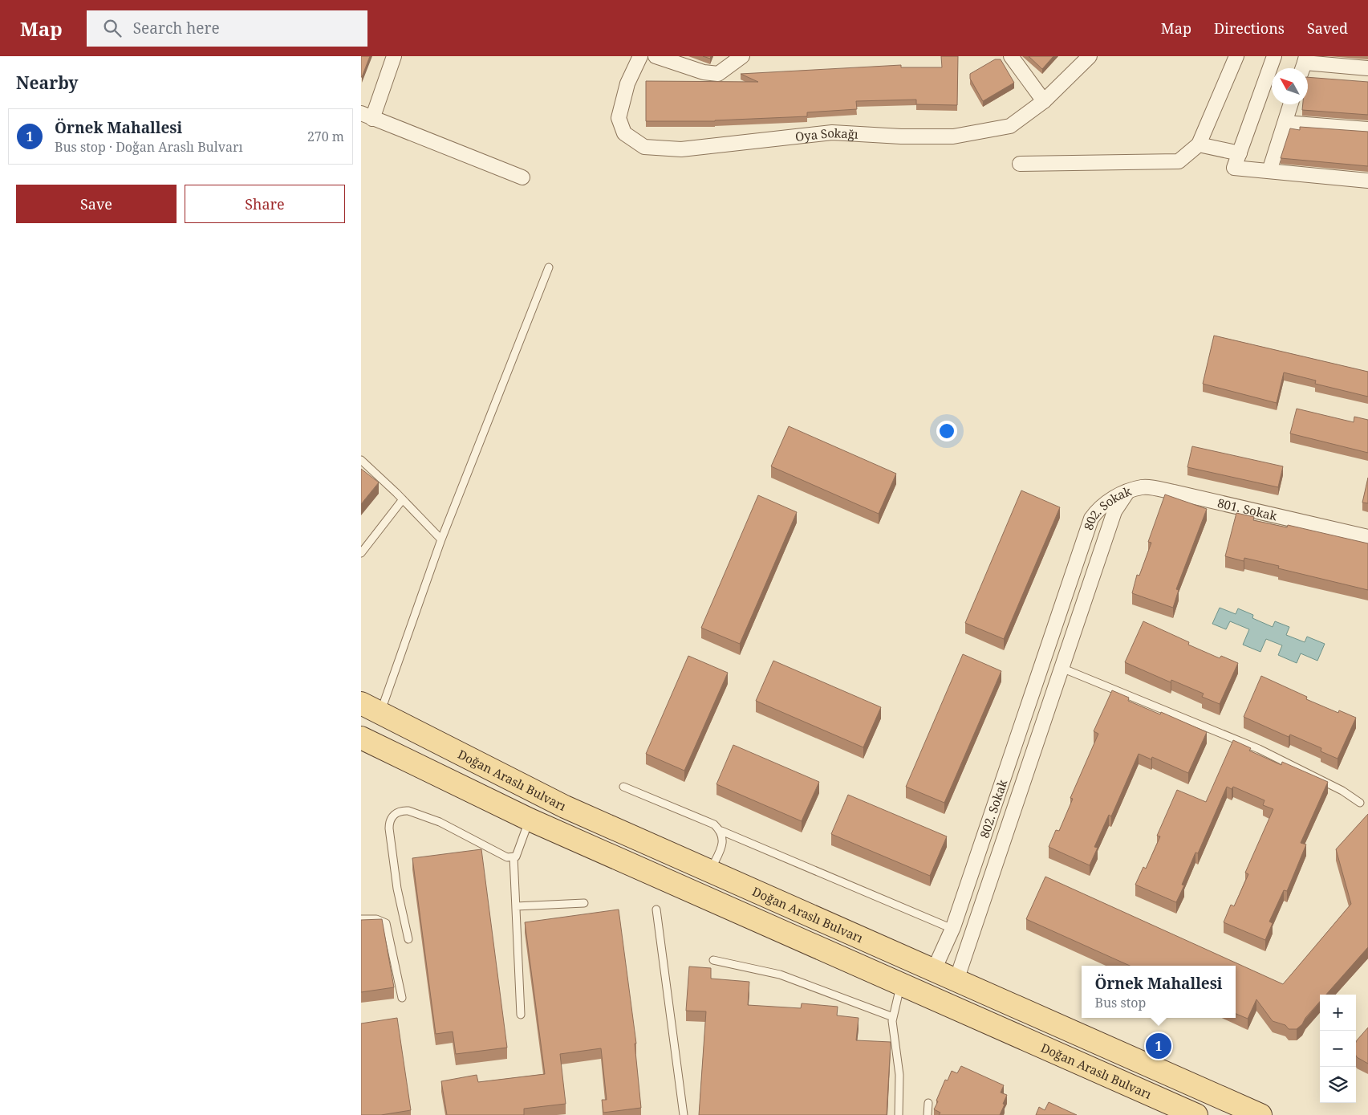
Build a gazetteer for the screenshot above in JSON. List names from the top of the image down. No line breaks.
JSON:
{"streets":{"main road":["Doğan Araslı Bulvarı"],"street":["Oya Sokağı","801. Sokak","802. Sokak"]},"crossings":[["801. Sokak","802. Sokak"],["802. Sokak","Doğan Araslı Bulvarı"]],"north":"top left","page":{"header":"Map","search":"Search here","nav":["Map","Directions","Saved"],"heading":"Nearby","list":[{"mark":"1","name":"Örnek Mahallesi","note":"Bus stop · Doğan Araslı Bulvarı","value":"270 m"}],"buttons":["Save","Share"],"popup":["Örnek Mahallesi","Bus stop"],"map_buttons":["+","−"],"pins":"1"}}
